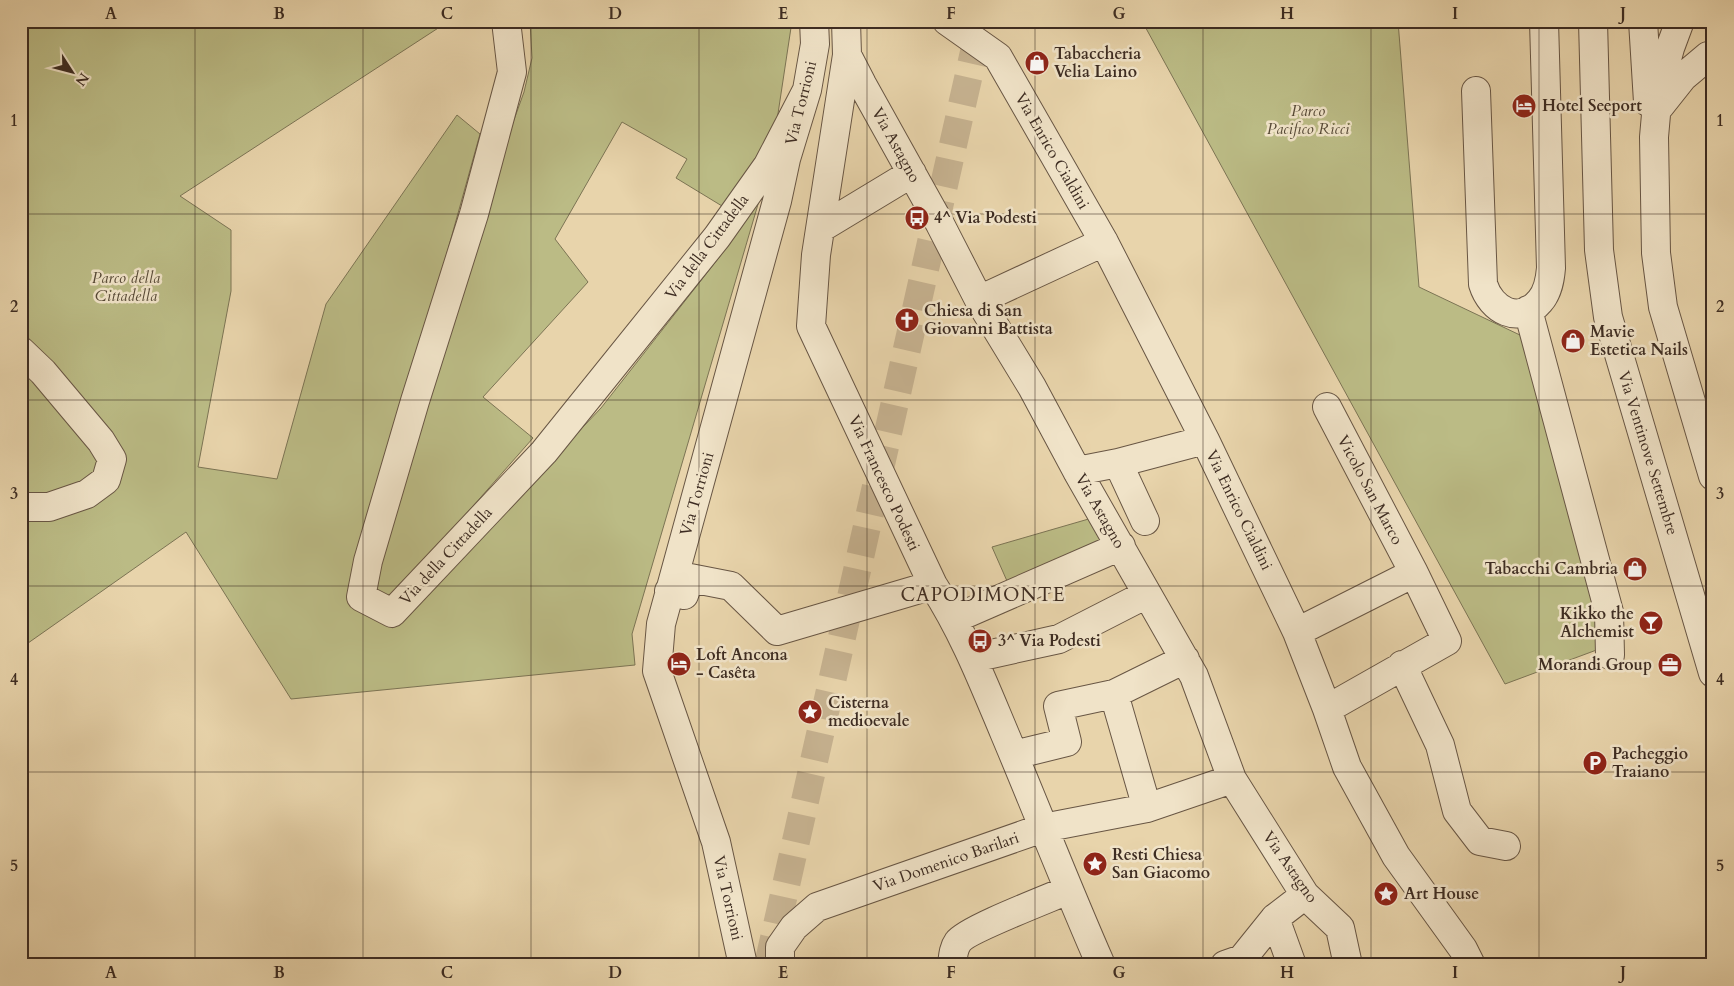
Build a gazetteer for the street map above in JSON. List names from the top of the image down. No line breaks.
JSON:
{"streets":{"street":["Via Torrioni","Via Astagno","Via Enrico Cialdini","Via della Cittadella","Via Ventinove Settembre","Via Francesco Podesti","Vicolo San Marco","Via Domenico Barilari"]},"crossings":[["Via Torrioni","Via della Cittadella"],["Via Astagno","Via Francesco Podesti"],["Via Astagno","Via Domenico Barilari"],["Via Enrico Cialdini","Vicolo San Marco"],["Via Francesco Podesti","Via Domenico Barilari"]],"districts":["CAPODIMONTE"],"parks":["Parco Pacifico Ricci","Parco della Cittadella"],"places":{"shop":["Tabaccheria Velia Laino","Mavie Estetica Nails","Tabacchi Cambria"],"hotel":["Hotel Seeport","Loft Ancona - Casêta"],"bus stop":["4^ Via Podesti","3^ Via Podesti"],"church":["Chiesa di San Giovanni Battista"],"bar":["Kikko the Alchemist"],"office":["Morandi Group"],"place":["Cisterna medioevale","Resti Chiesa San Giacomo","Art House"],"parking":["Pacheggio Traiano"]},"north":"bottom right","grid":{"columns":["A","B","C","D","E","F","G","H","I","J"],"rows":["1","2","3","4","5"]}}
